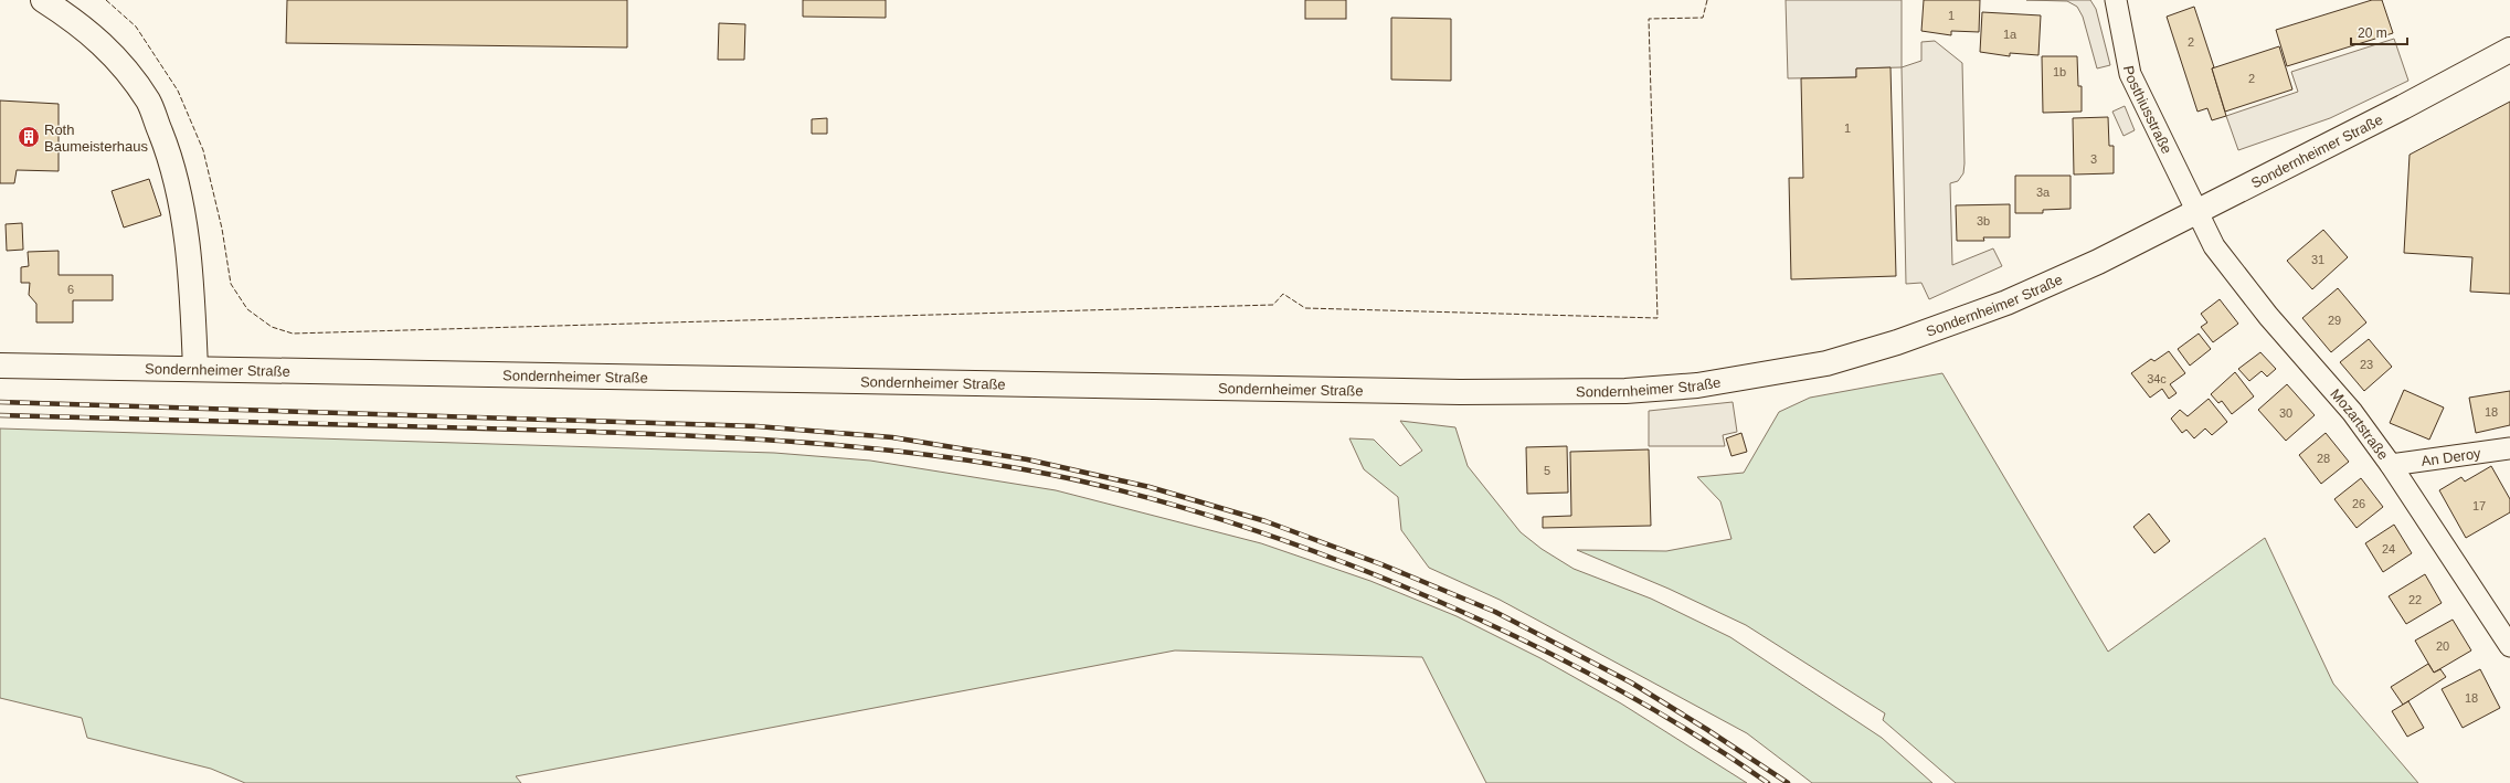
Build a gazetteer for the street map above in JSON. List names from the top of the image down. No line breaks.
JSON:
{"streets":{"main road":["Sondernheimer Straße"],"street":["Posthiusstraße","Mozartstraße","An Deroy"]},"crossings":[["Posthiusstraße","Sondernheimer Straße"],["Posthiusstraße","Mozartstraße"],["Sondernheimer Straße","Mozartstraße"],["Mozartstraße","An Deroy"]],"places":{"building":["Roth Baumeisterhaus"]},"house_numbers":["1","1a","2","1b","2","1","3","3a","3b","31","6","29","23","34c","18","30","28","5","26","17","24","22","20","18"],"scale_bar":"20 m"}
